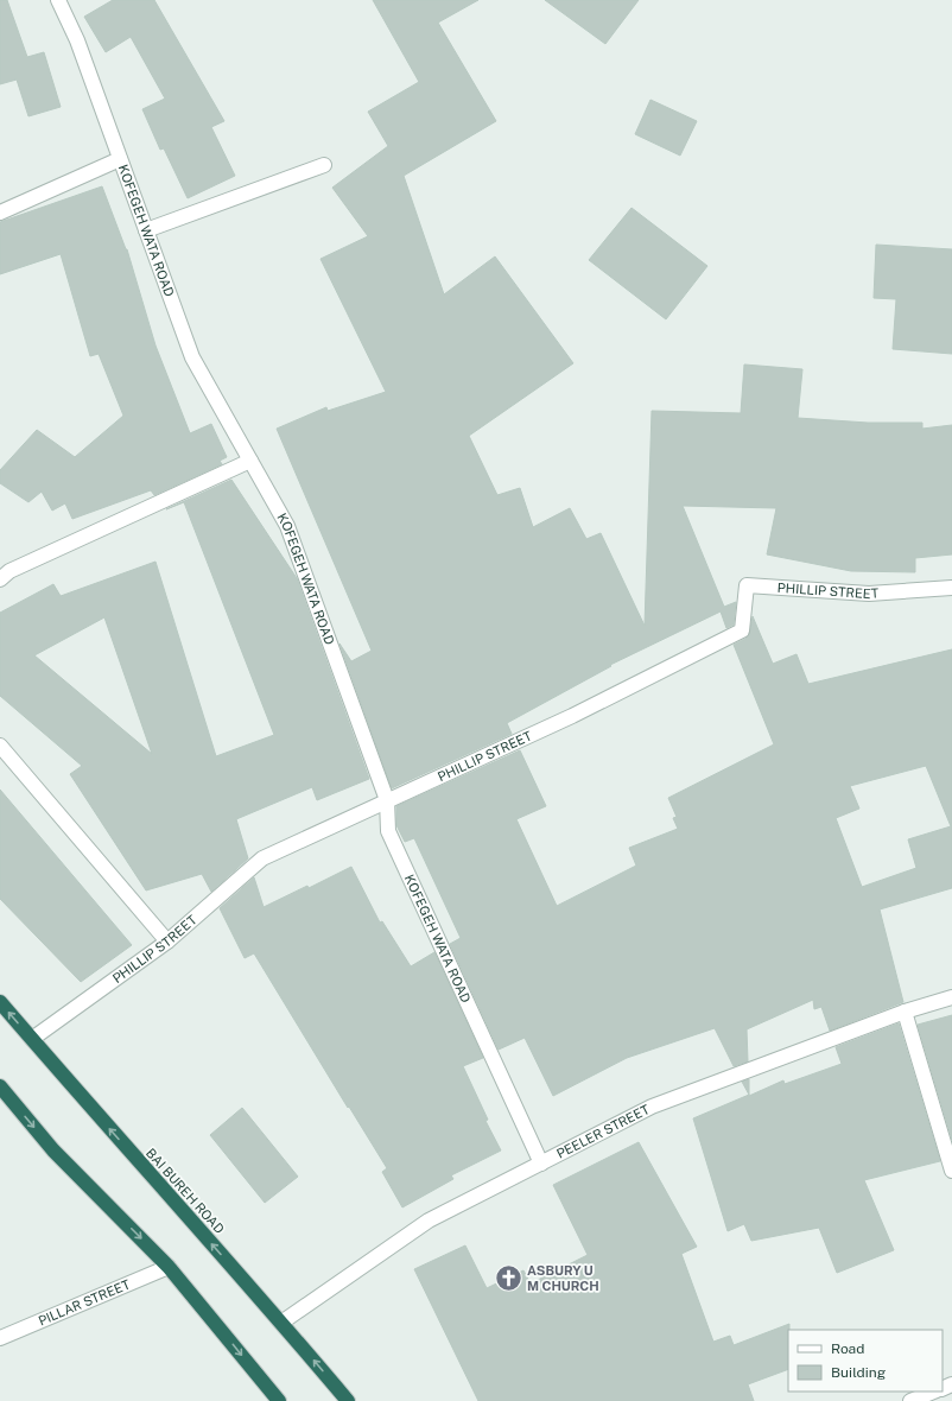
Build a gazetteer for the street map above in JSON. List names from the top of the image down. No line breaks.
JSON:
{"streets":{"highway":["BAI BUREH ROAD"],"street":["KOFEGEH WATA ROAD","PHILLIP STREET","PEELER STREET","PILLAR STREET"]},"crossings":[["KOFEGEH WATA ROAD","PHILLIP STREET"],["KOFEGEH WATA ROAD","PEELER STREET"],["PHILLIP STREET","BAI BUREH ROAD"],["PEELER STREET","BAI BUREH ROAD"]],"places":{"church":["ASBURY U M CHURCH"]},"legend":["Road","Building"]}
